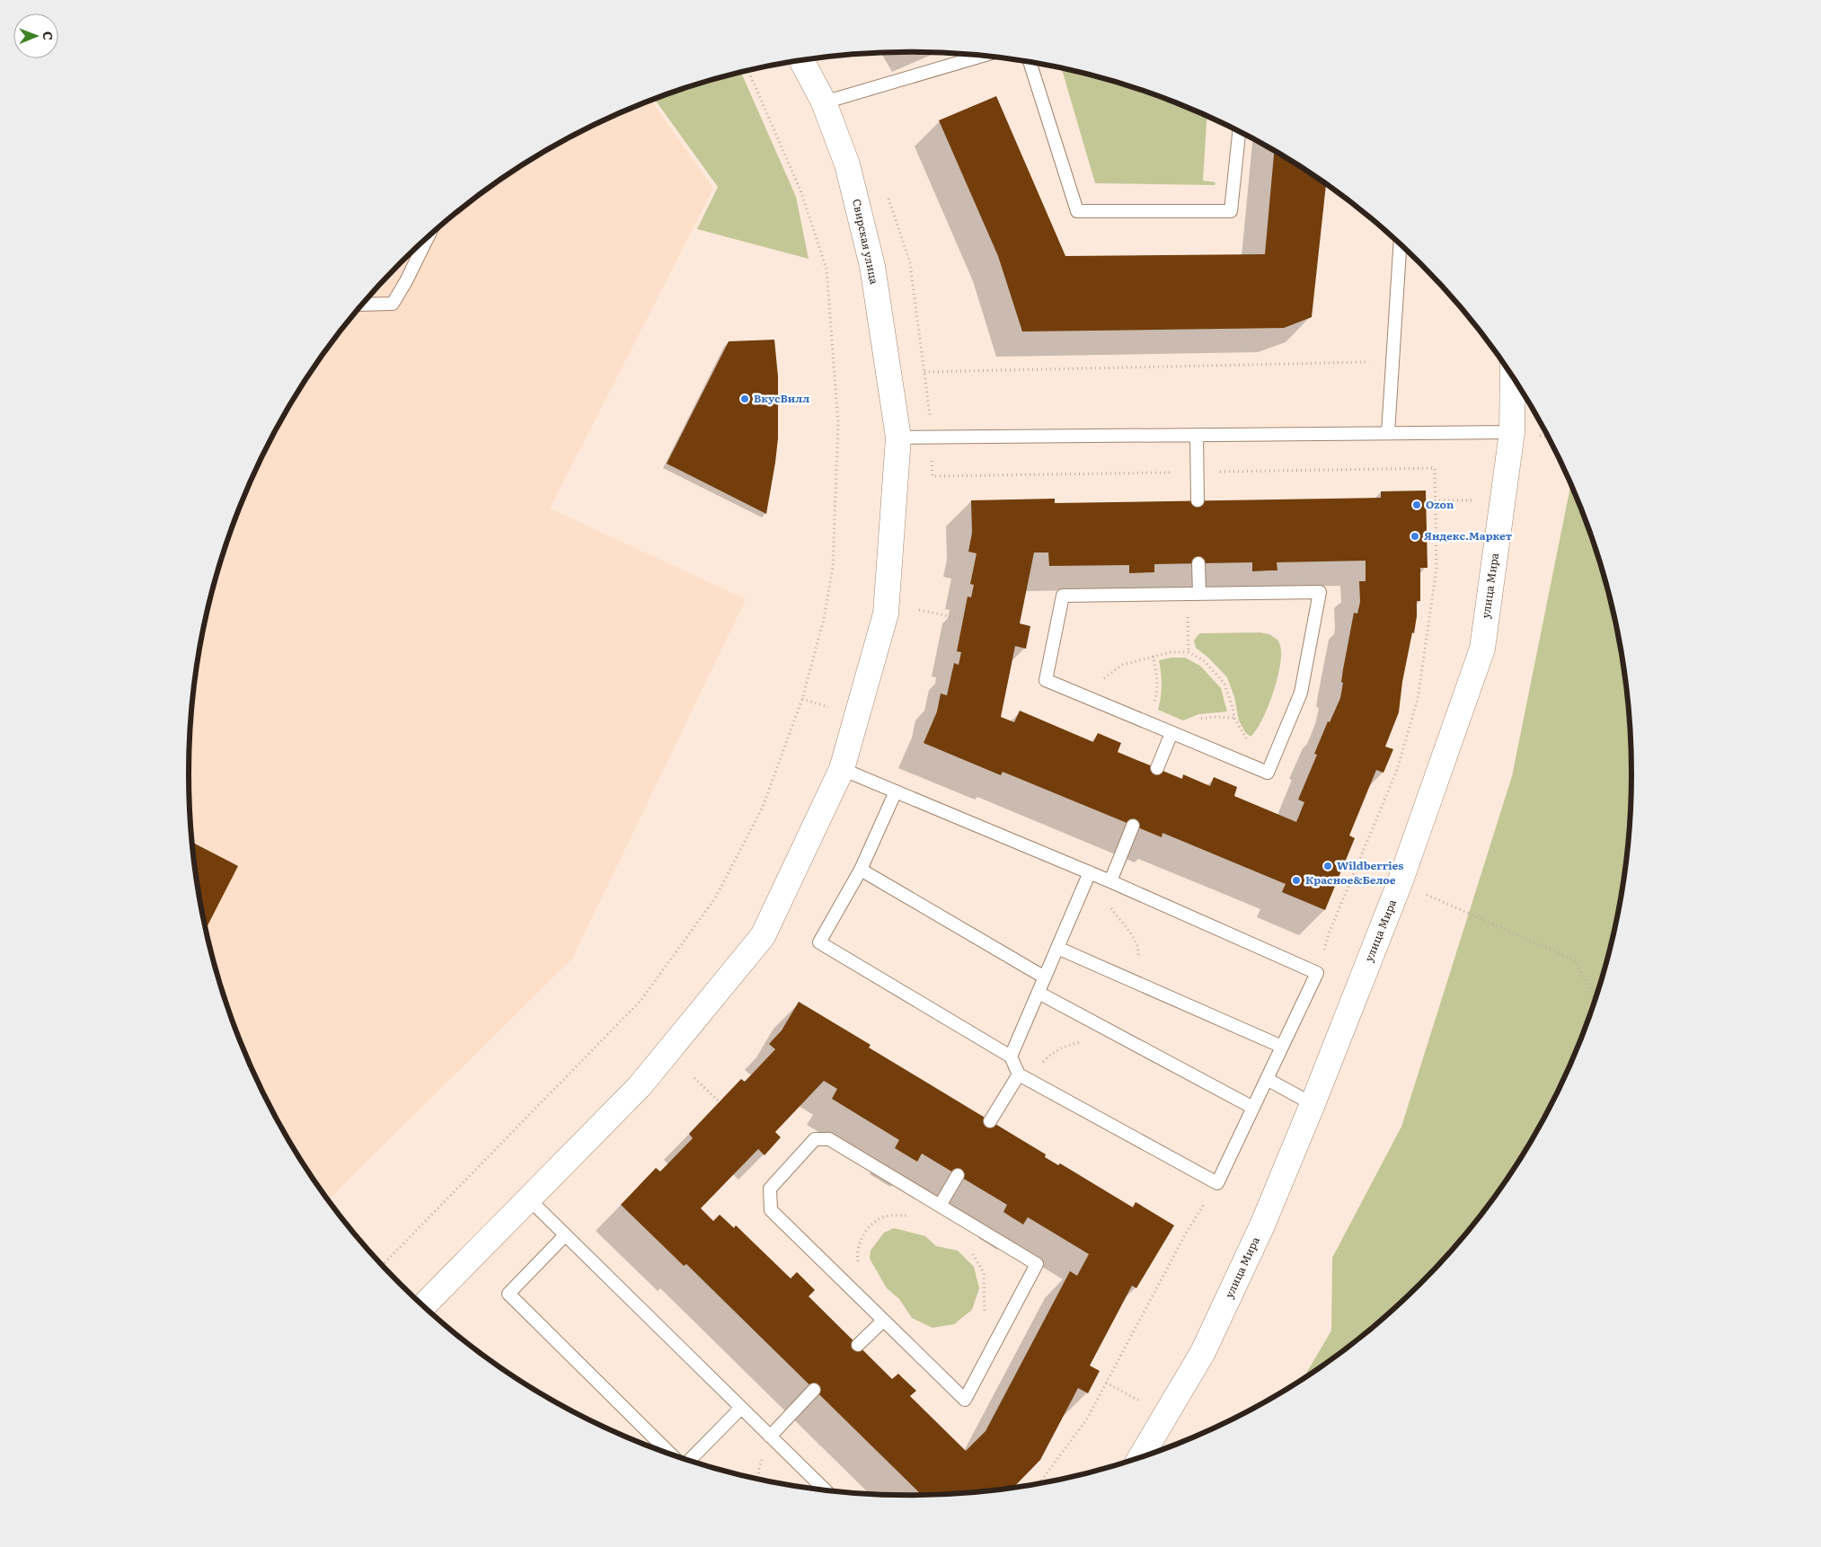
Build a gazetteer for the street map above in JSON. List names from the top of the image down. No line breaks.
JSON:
{"streets":{"street":["Свирская улица","улица Мира"]},"places":["ВкусВилл","Ozon","Яндекс.Маркет","Wildberries","Красное&Белое"],"north":"right"}
